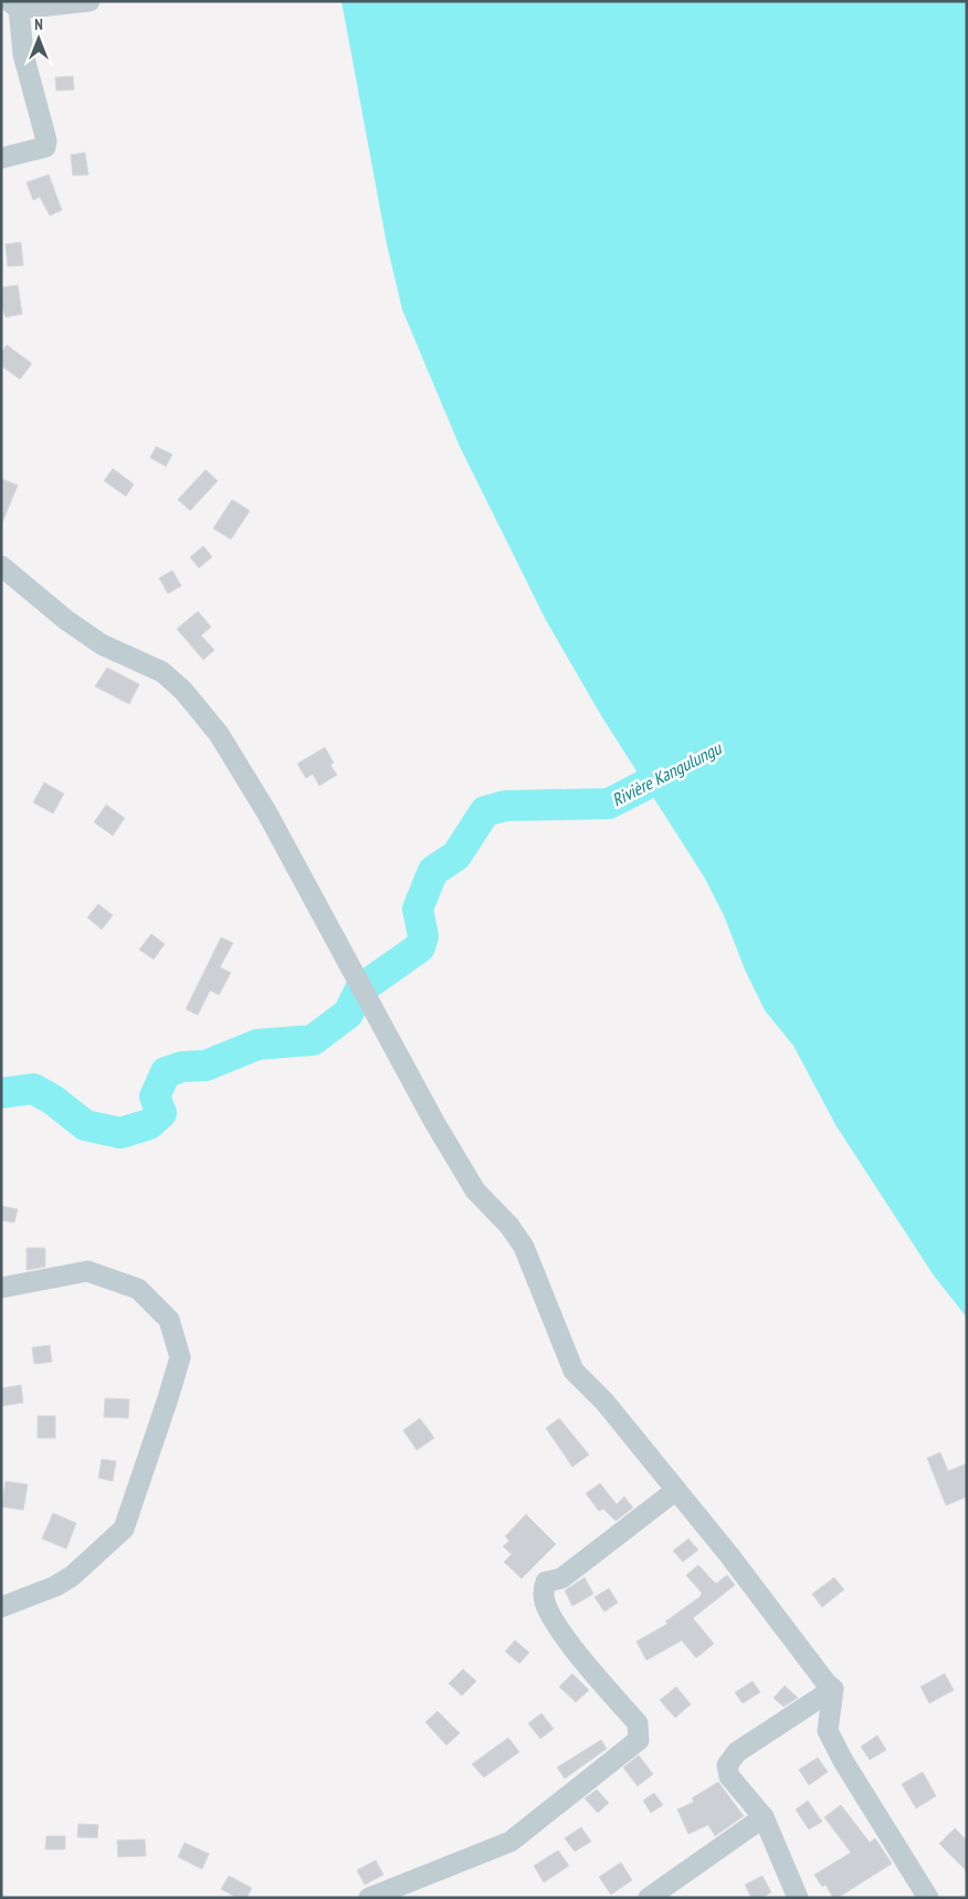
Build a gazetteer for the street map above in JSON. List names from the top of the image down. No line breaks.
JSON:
{"water":["Rivière Kangulungu"],"north":"top"}
